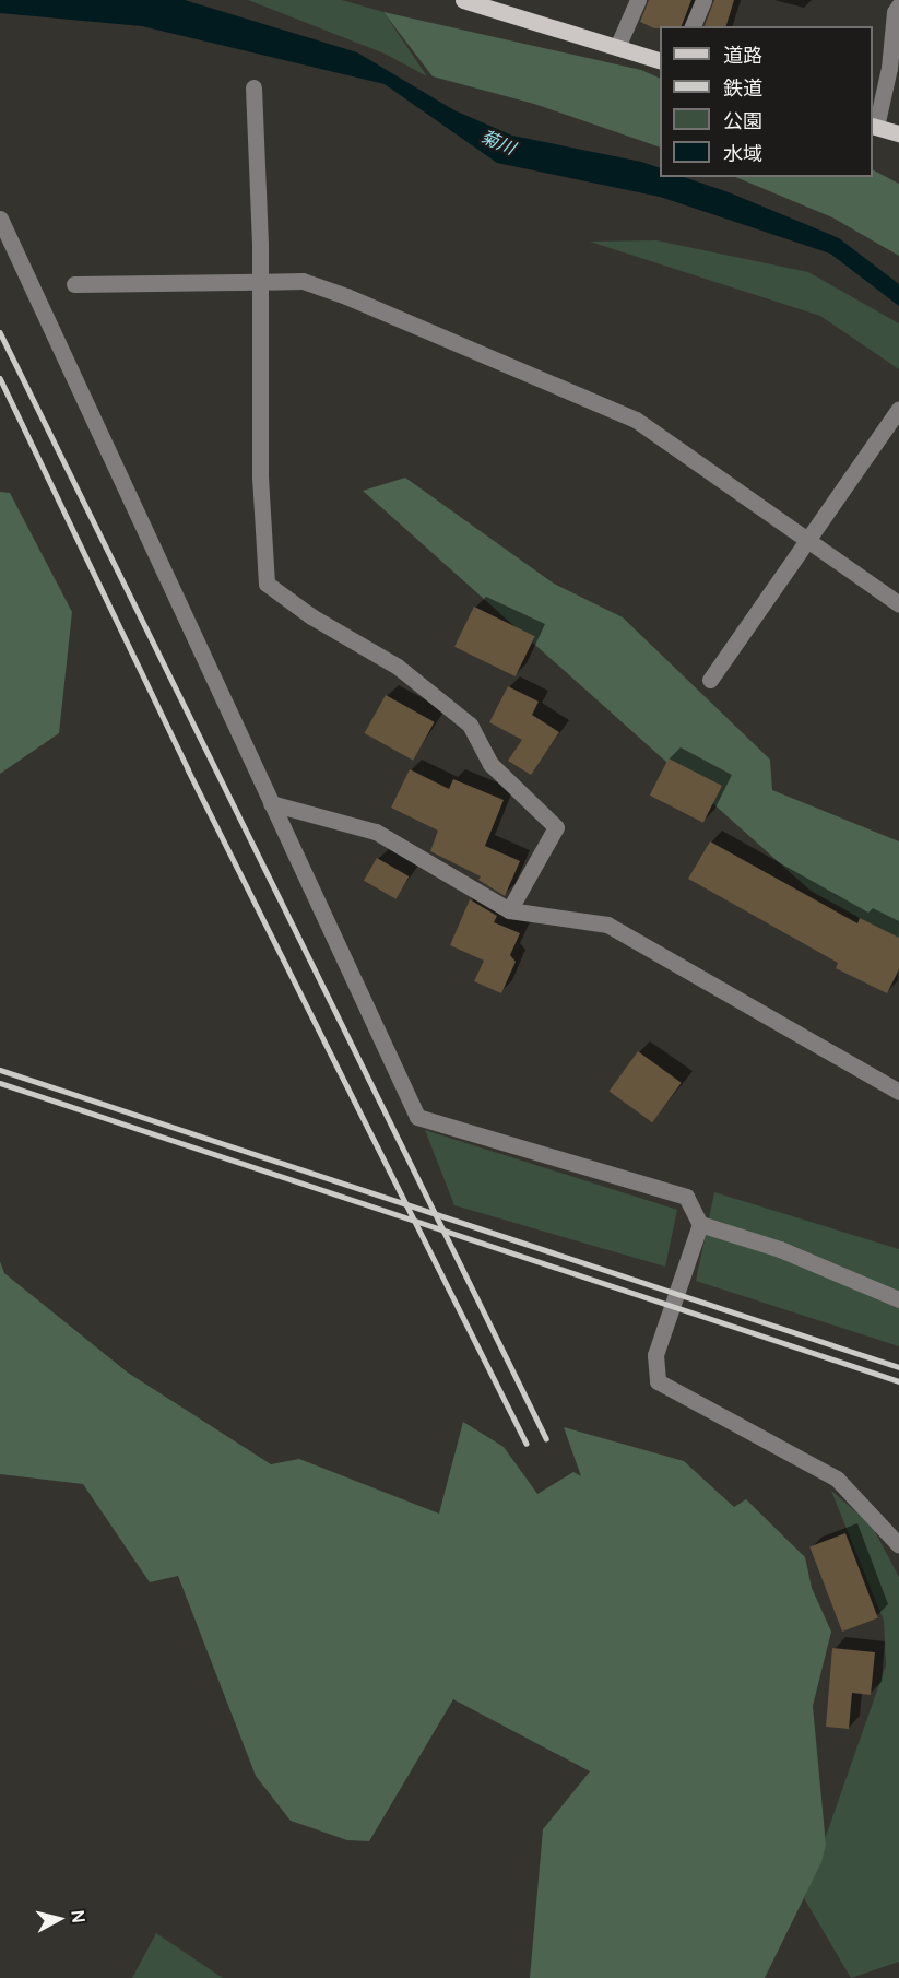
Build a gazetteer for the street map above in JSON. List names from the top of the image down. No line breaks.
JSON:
{"water":["菊川"],"legend":["道路","鉄道","公園","水域"],"north":"right"}
